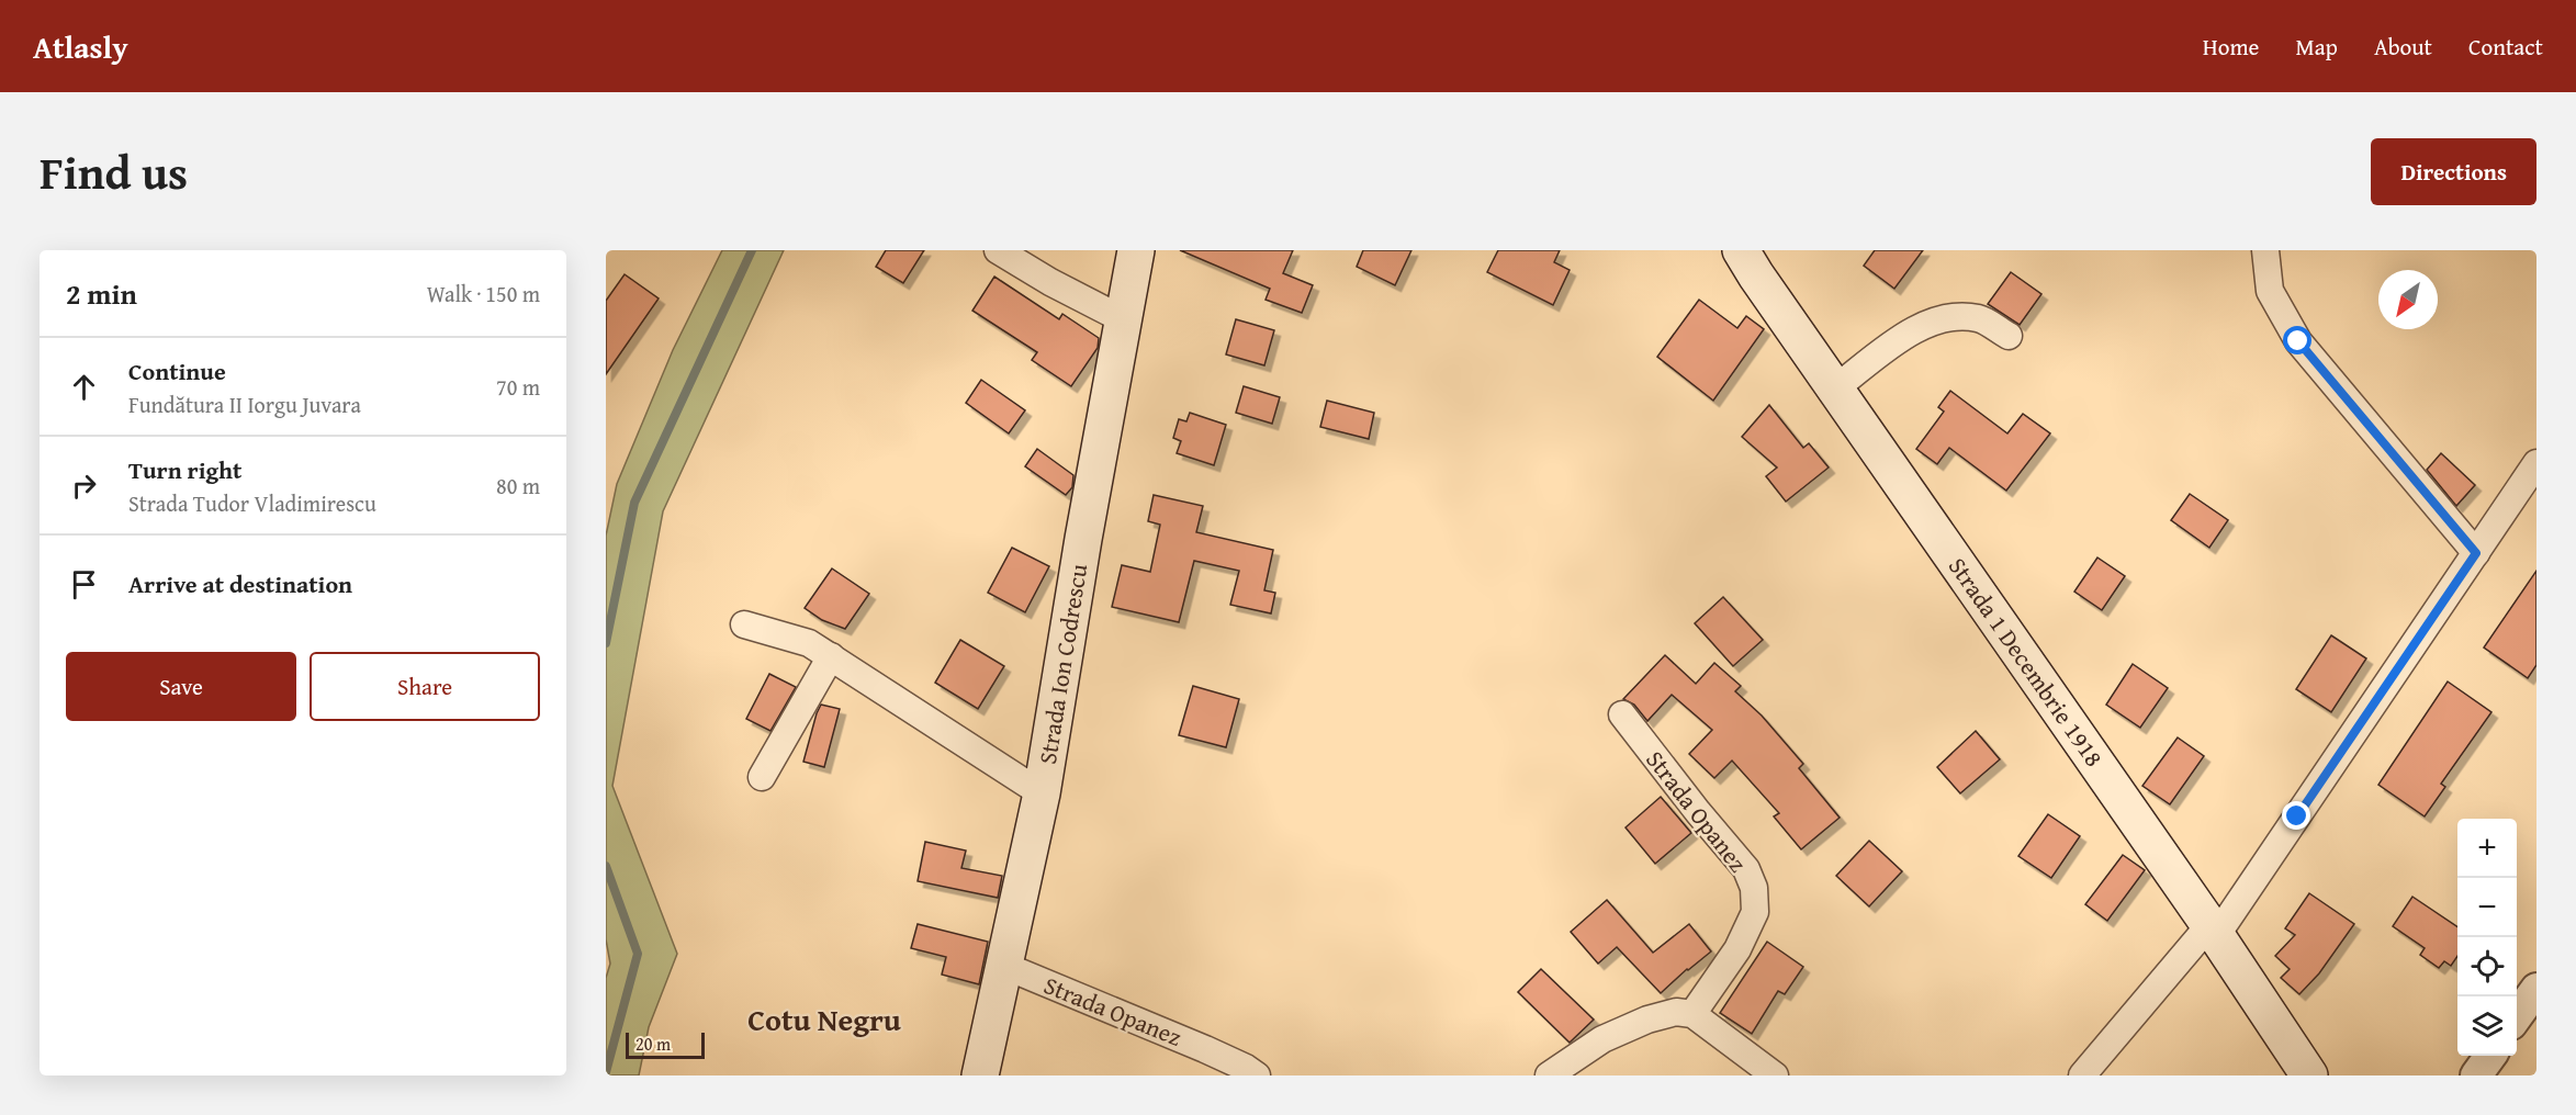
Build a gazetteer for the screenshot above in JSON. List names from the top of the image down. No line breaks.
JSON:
{"streets":{"main road":["Strada 1 Decembrie 1918","Strada Ion Codrescu"],"street":["Strada Opanez"]},"crossings":[["Strada Ion Codrescu","Strada Opanez"]],"districts":["Cotu Negru"],"scale_bar":"20 m","north":"bottom left","page":{"header":"Atlasly","nav":["Home","Map","About","Contact"],"title":"Find us","buttons":["Directions",["Save","Share"]],"heading":["2 min","Walk · 150 m"],"list":[["Continue","Fundătura II Iorgu Juvara","70 m"],["Turn right","Strada Tudor Vladimirescu","80 m"],"Arrive at destination"],"map_buttons":["+","−"],"scale":"20 m"}}
